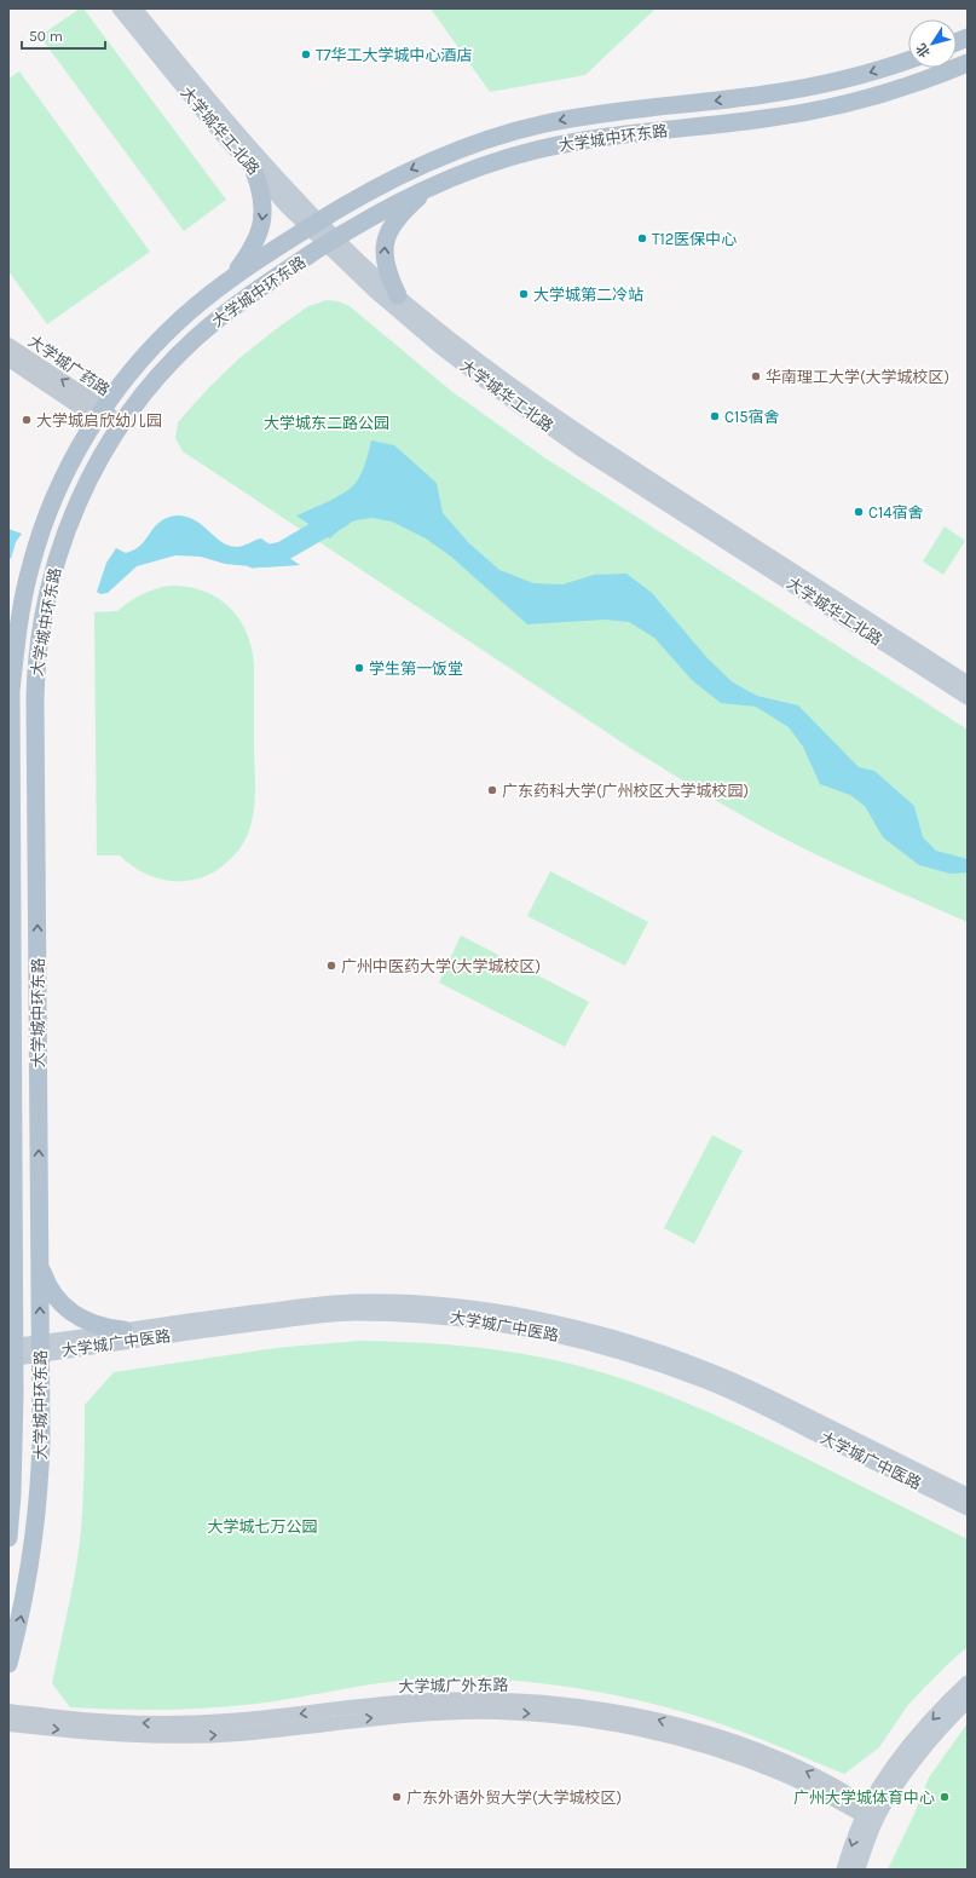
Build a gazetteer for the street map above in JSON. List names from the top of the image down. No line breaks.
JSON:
{"streets":{"main road":["大学城华工北路","大学城中环东路","大学城广中医路"],"street":["大学城广药路","大学城广外东路"]},"crossings":[["大学城华工北路","大学城中环东路"],["大学城中环东路","大学城广药路"],["大学城中环东路","大学城广中医路"]],"parks":["大学城东二路公园","大学城七万公园"],"places":["T7华工大学城中心酒店","T12医保中心","大学城第二冷站","华南理工大学(大学城校区)","C15宿舍","大学城启欣幼儿园","C14宿舍","学生第一饭堂","广东药科大学(广州校区大学城校园)","广州中医药大学(大学城校区)","广东外语外贸大学(大学城校区)","广州大学城体育中心"],"scale_bar":"50 m","north":"bottom left"}
